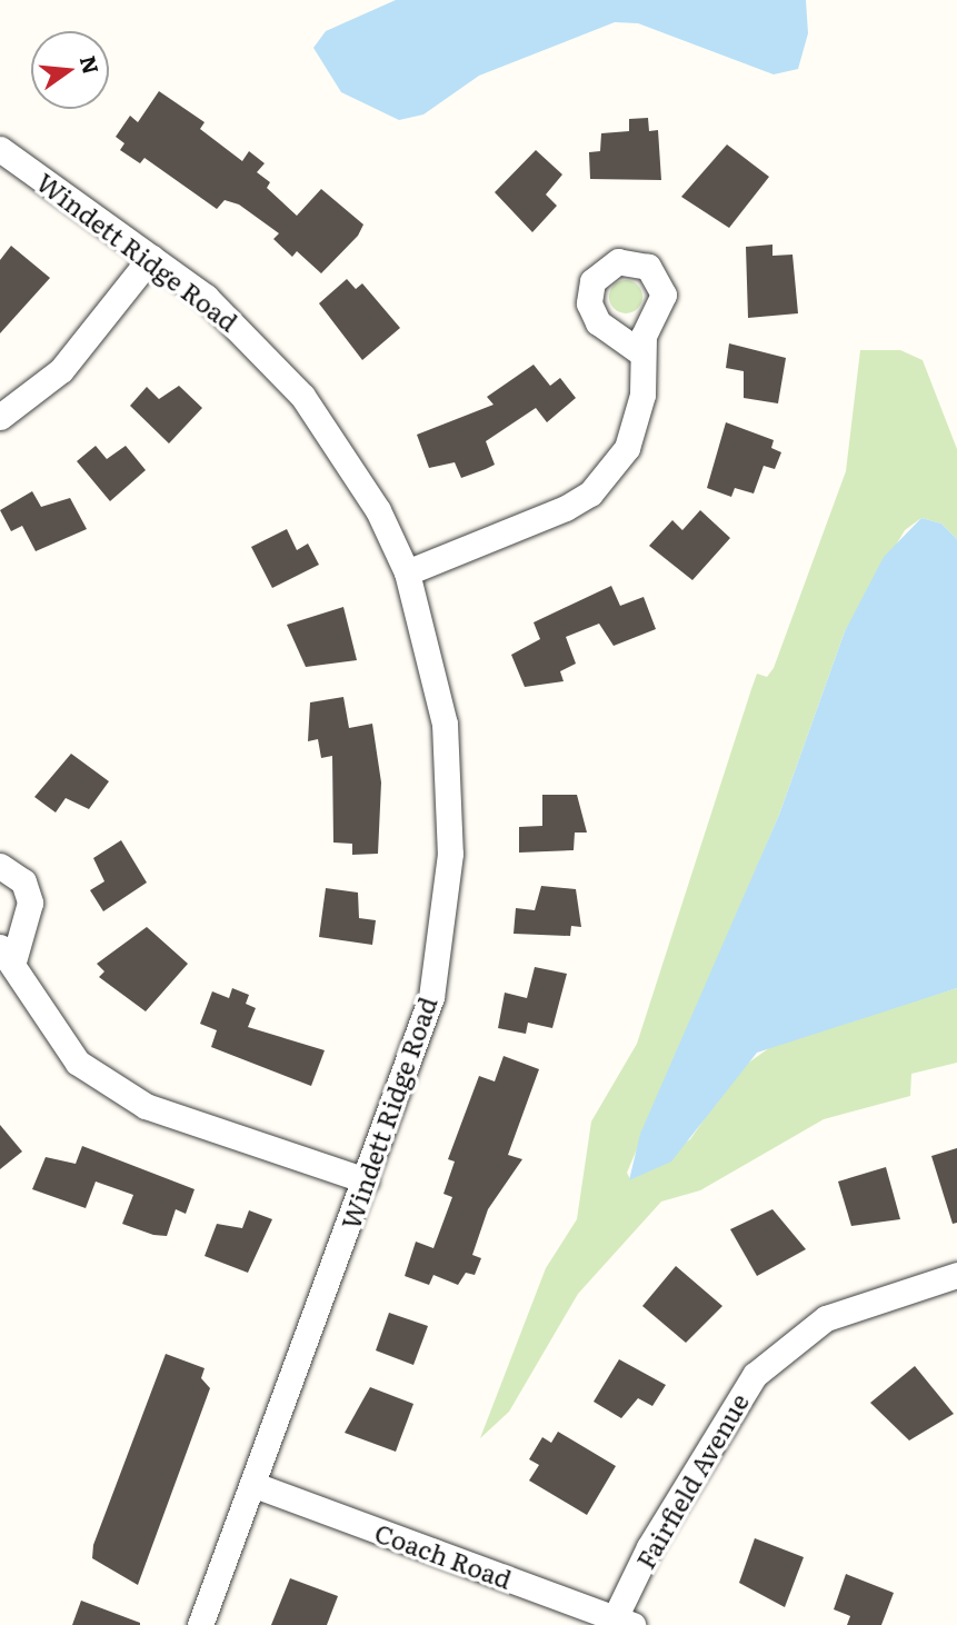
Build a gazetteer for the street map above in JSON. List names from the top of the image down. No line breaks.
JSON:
{"streets":{"street":["Windett Ridge Road","Fairfield Avenue","Coach Road"]},"crossings":[["Windett Ridge Road","Coach Road"],["Fairfield Avenue","Coach Road"]],"north":"right"}
